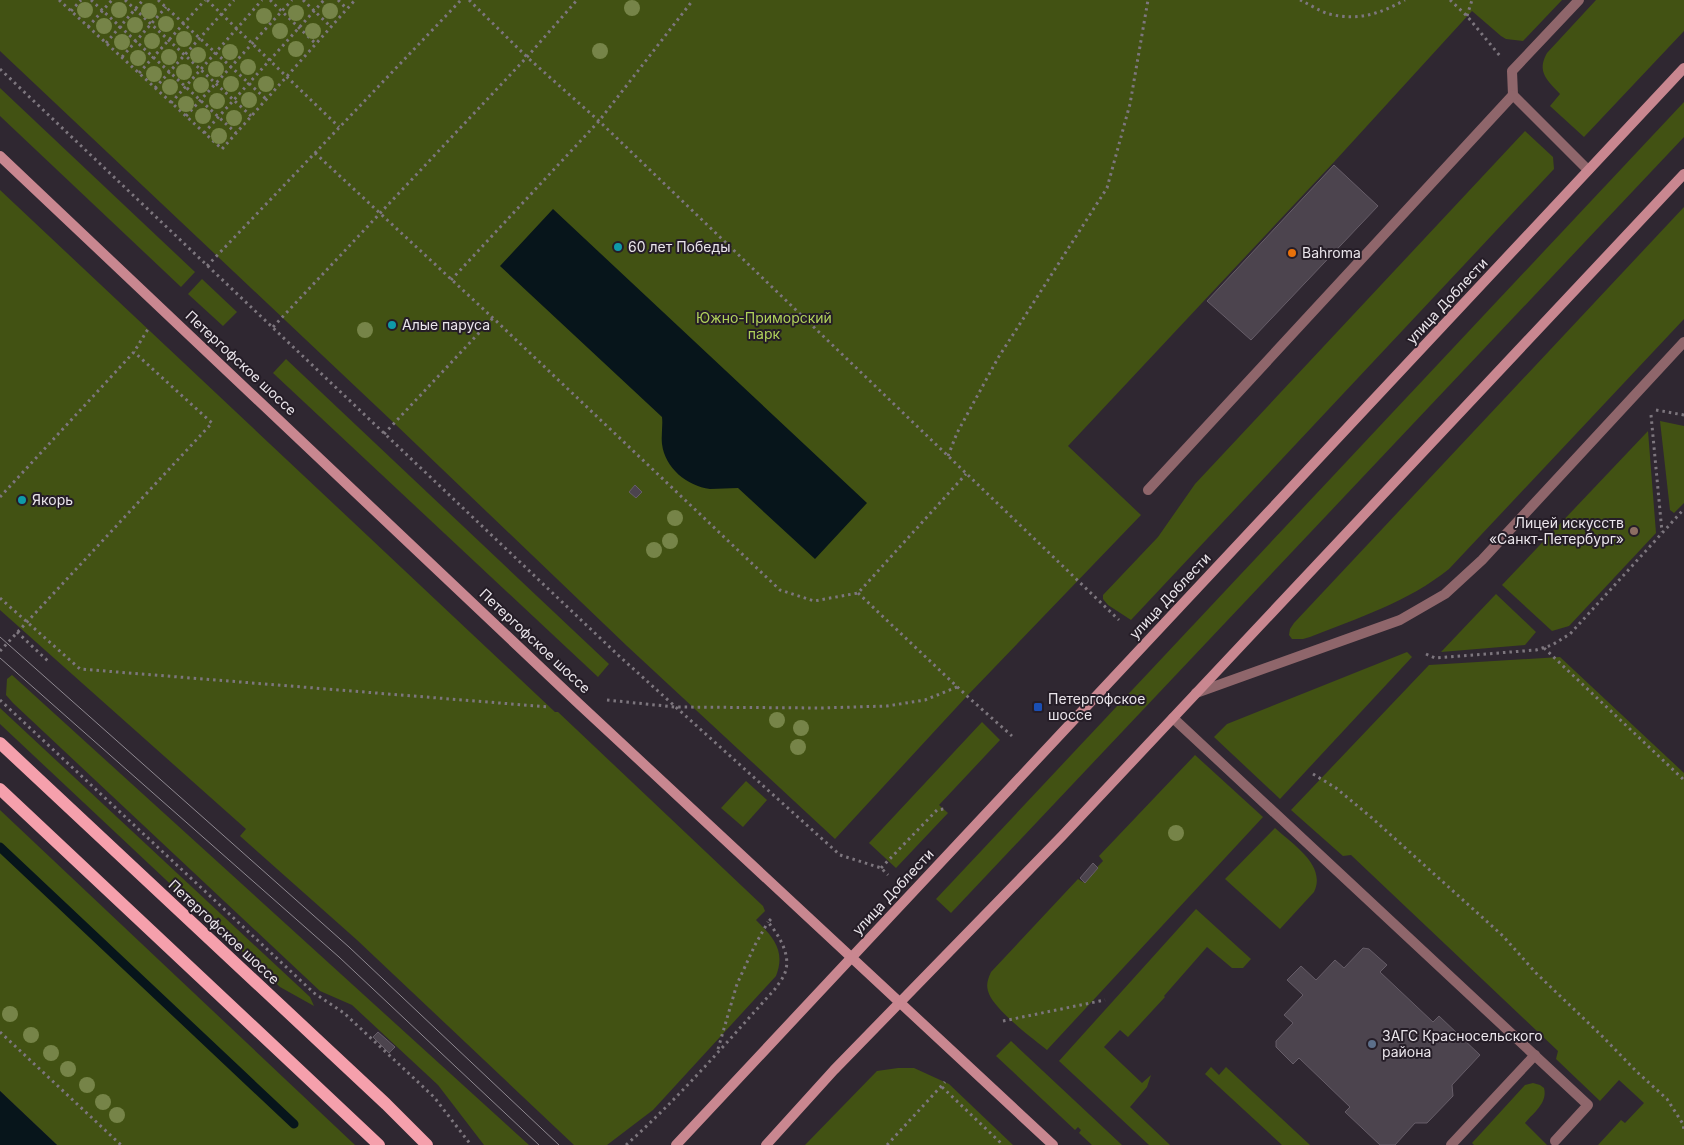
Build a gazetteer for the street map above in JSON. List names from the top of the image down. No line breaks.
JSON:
{"streets":{"main road":["улица Доблести","Петергофское шоссе"]},"crossings":[["улица Доблести","Петергофское шоссе"]],"parks":["Южно-Приморский парк"],"places":{"other":["60 лет Победы","Bahroma","Алые паруса","Якорь","Лицей искусств «Санкт-Петербург»","ЗАГС Красносельского района"],"transit":["Петергофское шоссе"]}}
